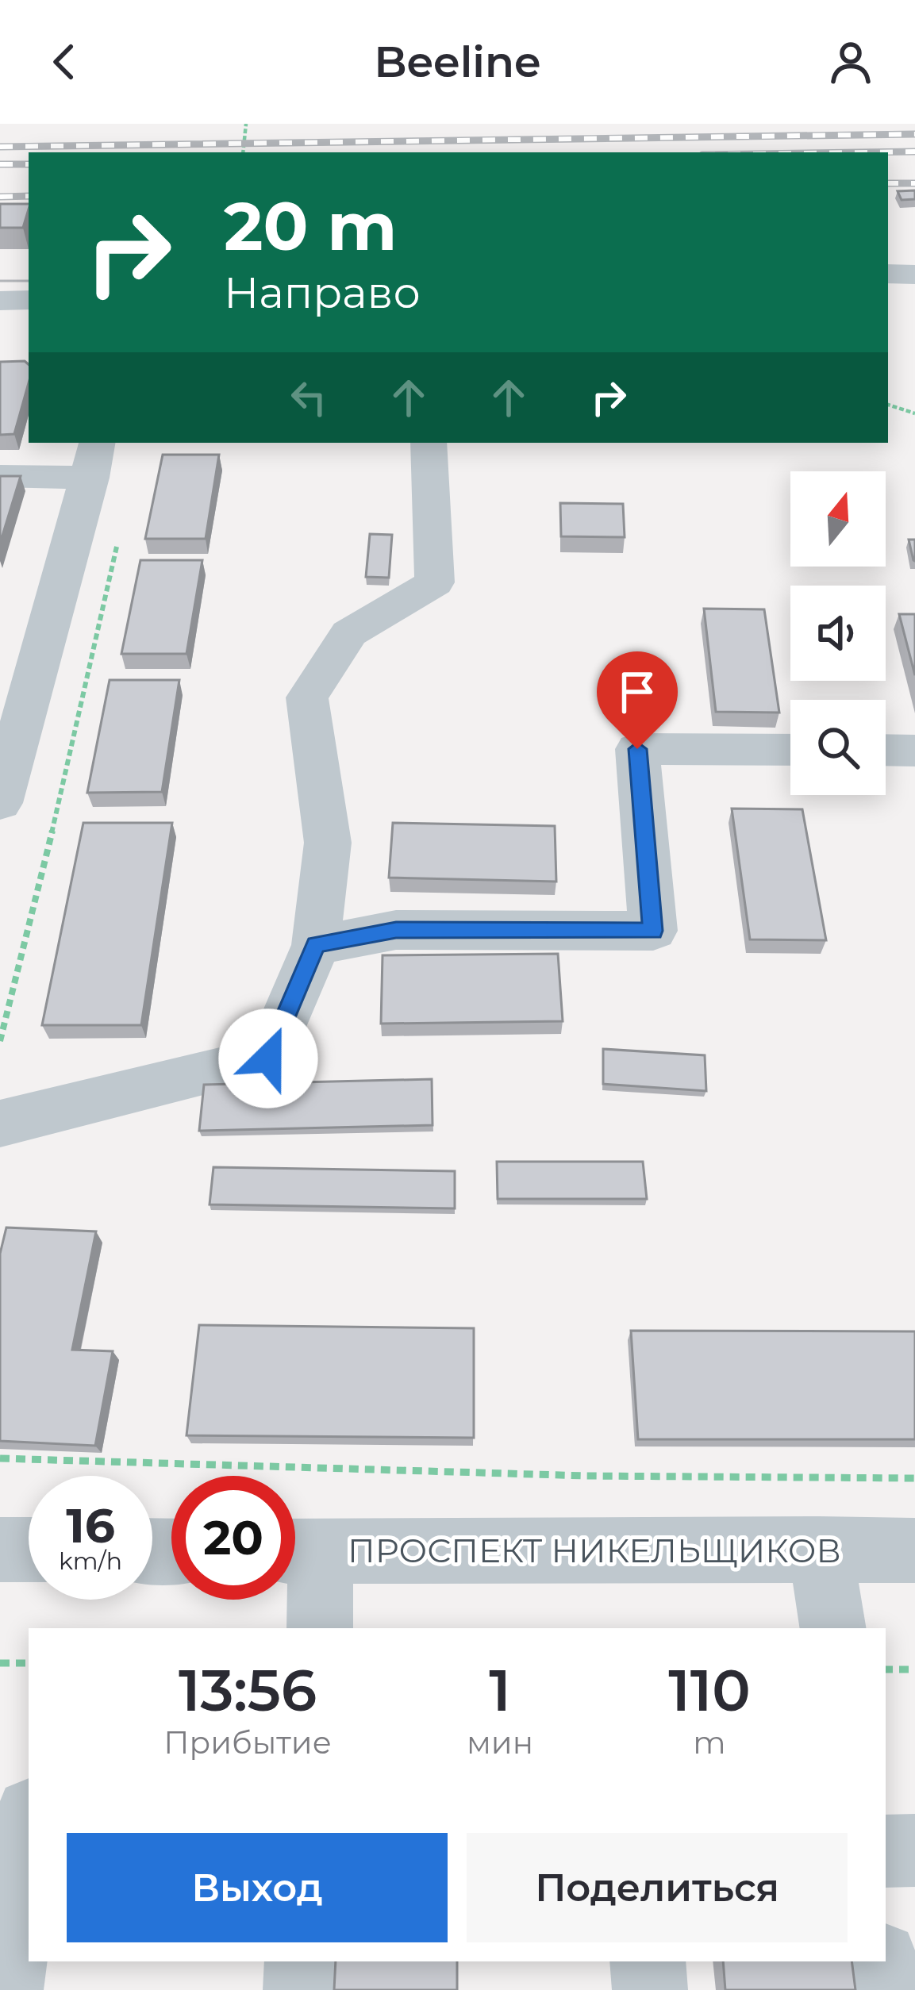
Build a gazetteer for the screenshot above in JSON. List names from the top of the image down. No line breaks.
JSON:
{"streets":{"street":["ПРОСПЕКТ НИКЕЛЬЩИКОВ"]},"north":"top","page":{"header":"Beeline","turn":["20 m","Направо"],"speed":"16 km/h","limit":"20","eta":["13:56","Прибытие","1","мин","110","m"],"buttons":["Выход","Поделиться"]}}
